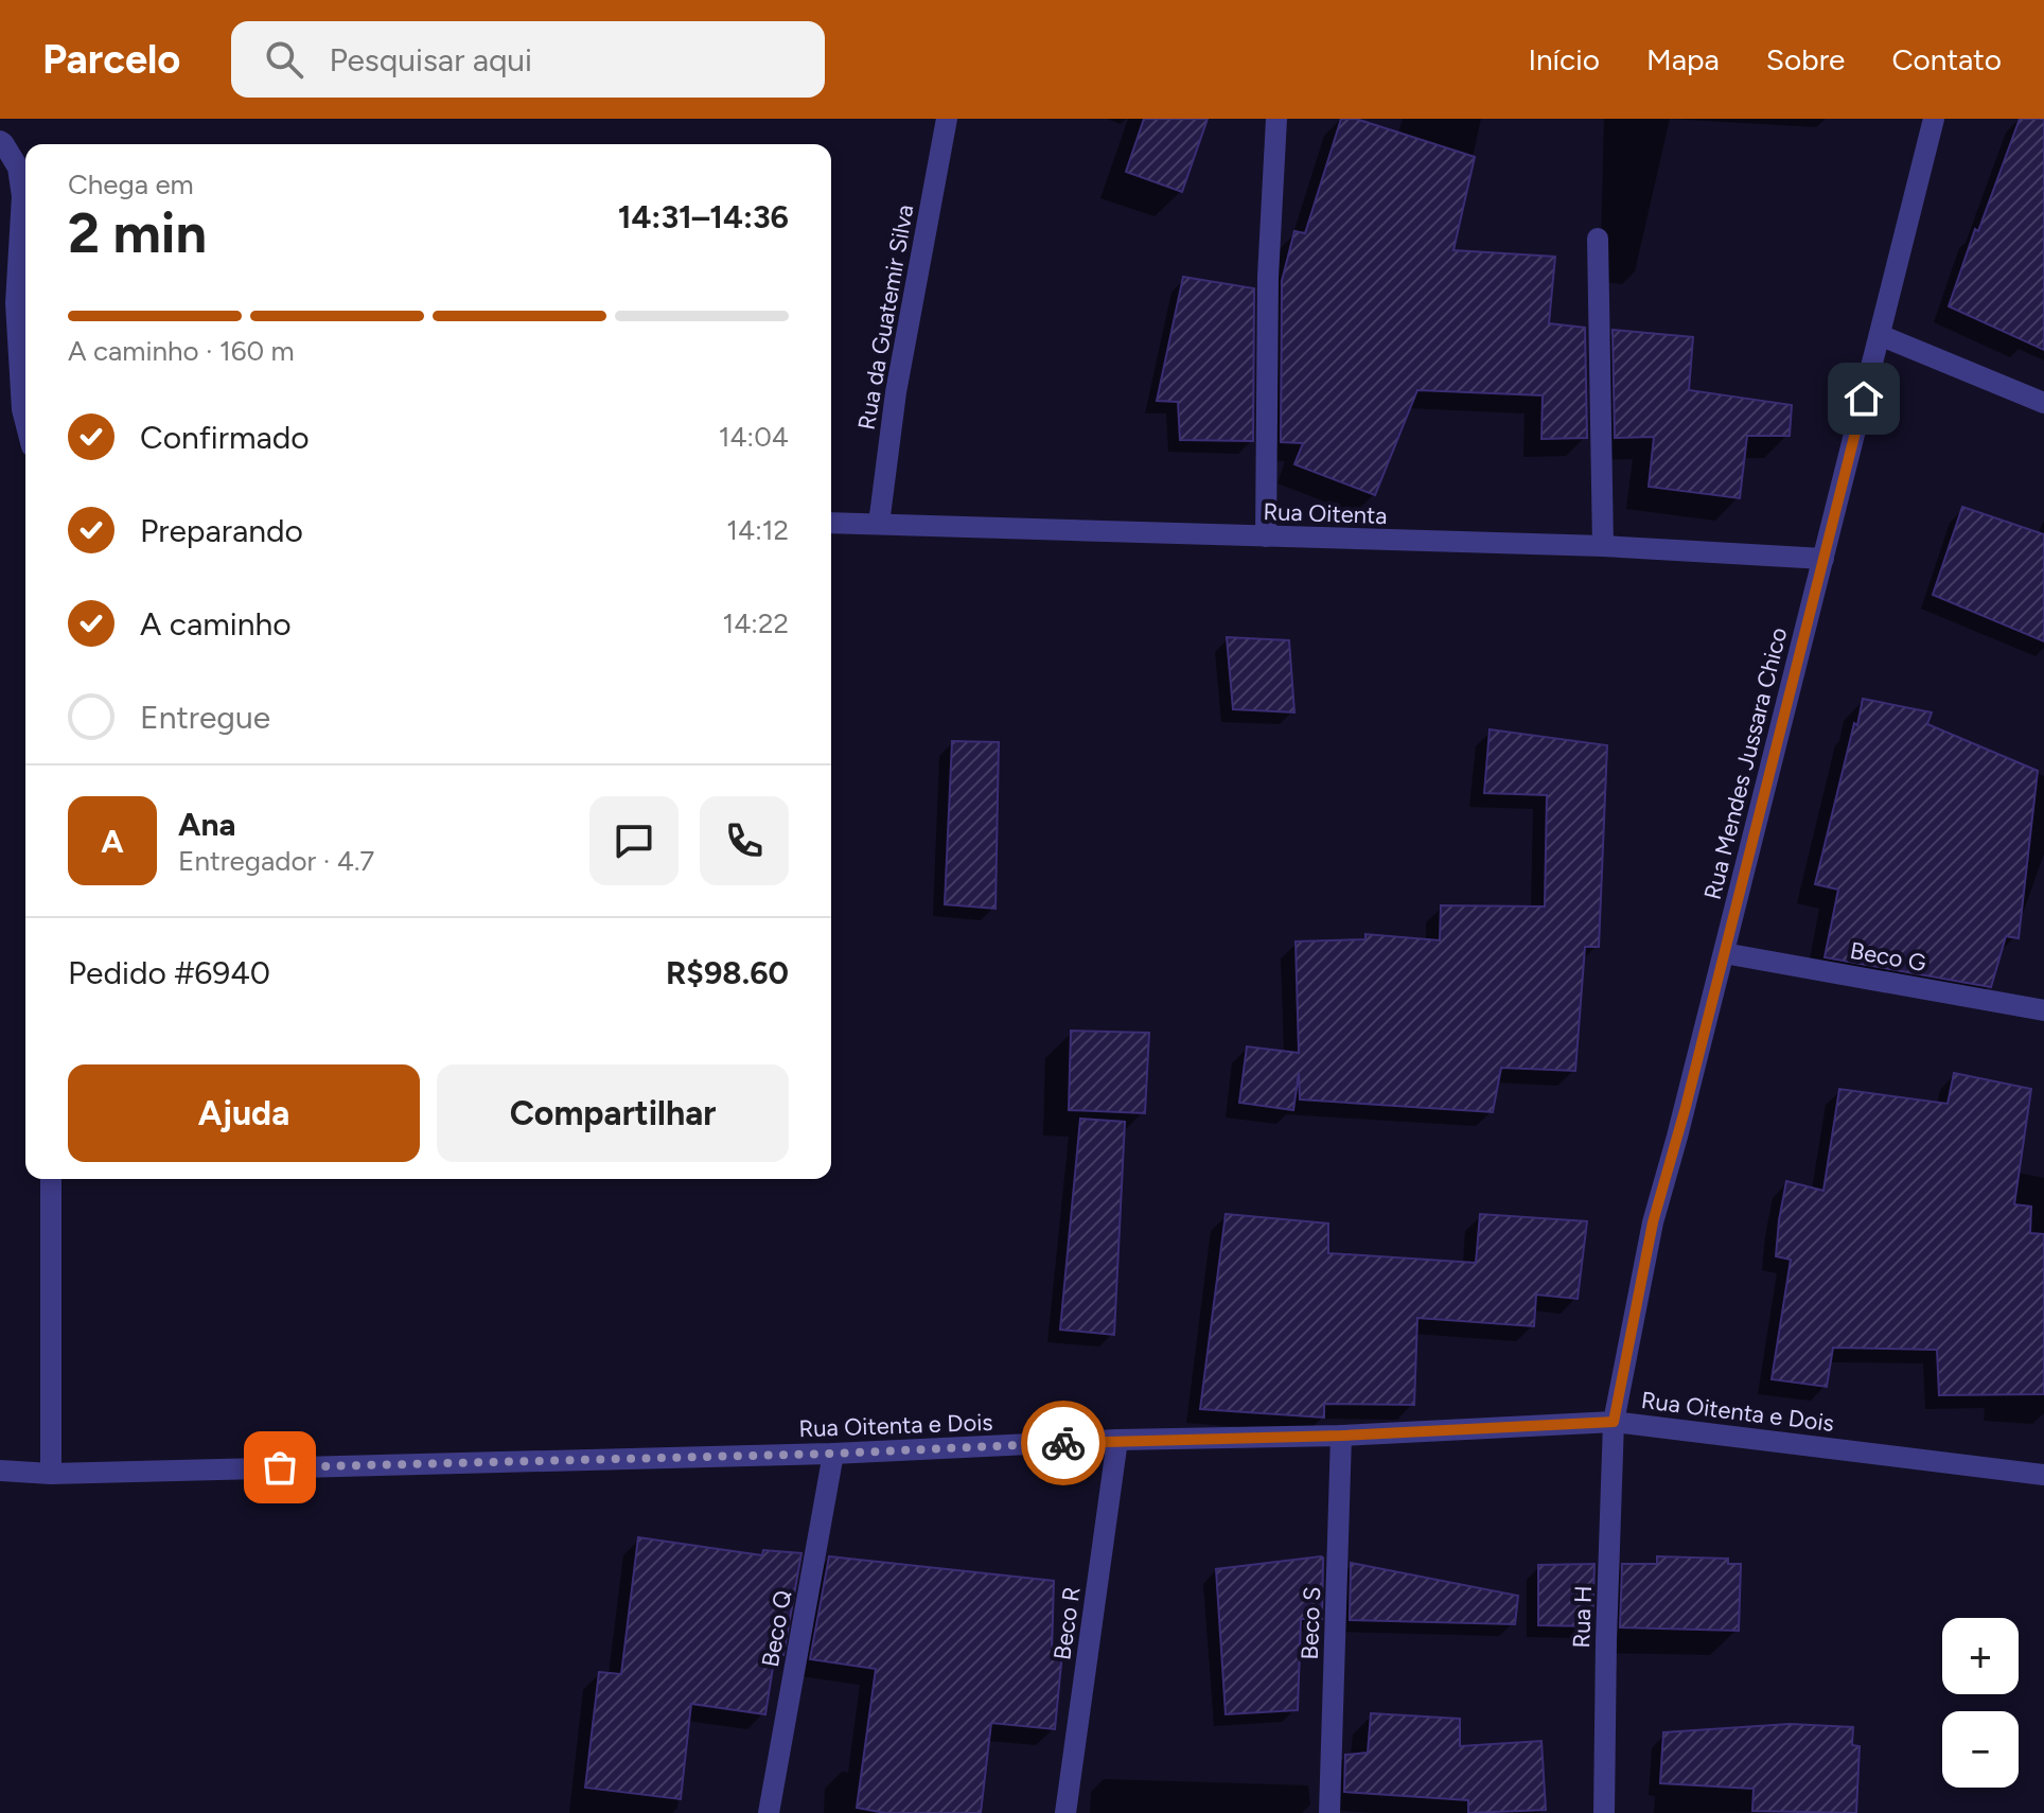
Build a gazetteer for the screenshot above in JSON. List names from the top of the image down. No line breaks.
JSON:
{"streets":{"street":["Rua da Guatemir Silva","Rua Oitenta","Rua Mendes Jussara Chico","Beco G","Rua Oitenta e Dois","Rua H","Beco R","Beco S","Beco Q"]},"crossings":[["Rua da Guatemir Silva","Rua Oitenta"],["Rua Oitenta","Rua Mendes Jussara Chico"],["Rua Mendes Jussara Chico","Beco G"],["Rua Mendes Jussara Chico","Rua Oitenta e Dois"],["Rua Mendes Jussara Chico","Rua H"],["Rua Oitenta e Dois","Rua H"],["Rua Oitenta e Dois","Beco R"],["Rua Oitenta e Dois","Beco S"],["Rua Oitenta e Dois","Beco Q"]],"page":{"header":"Parcelo","search":"Pesquisar aqui","nav":["Início","Mapa","Sobre","Contato"],"heading":["2 min","Chega em","14:31–14:36"],"panel":["Ana","Entregador · 4.7","Pedido #6940","R$98.60"],"bar":"A caminho · 160 m","list":[["Confirmado","14:04"],["Preparando","14:12"],["A caminho","14:22"],"Entregue"],"round":"A","buttons":["Ajuda","Compartilhar"],"map_buttons":["+","−"]}}
